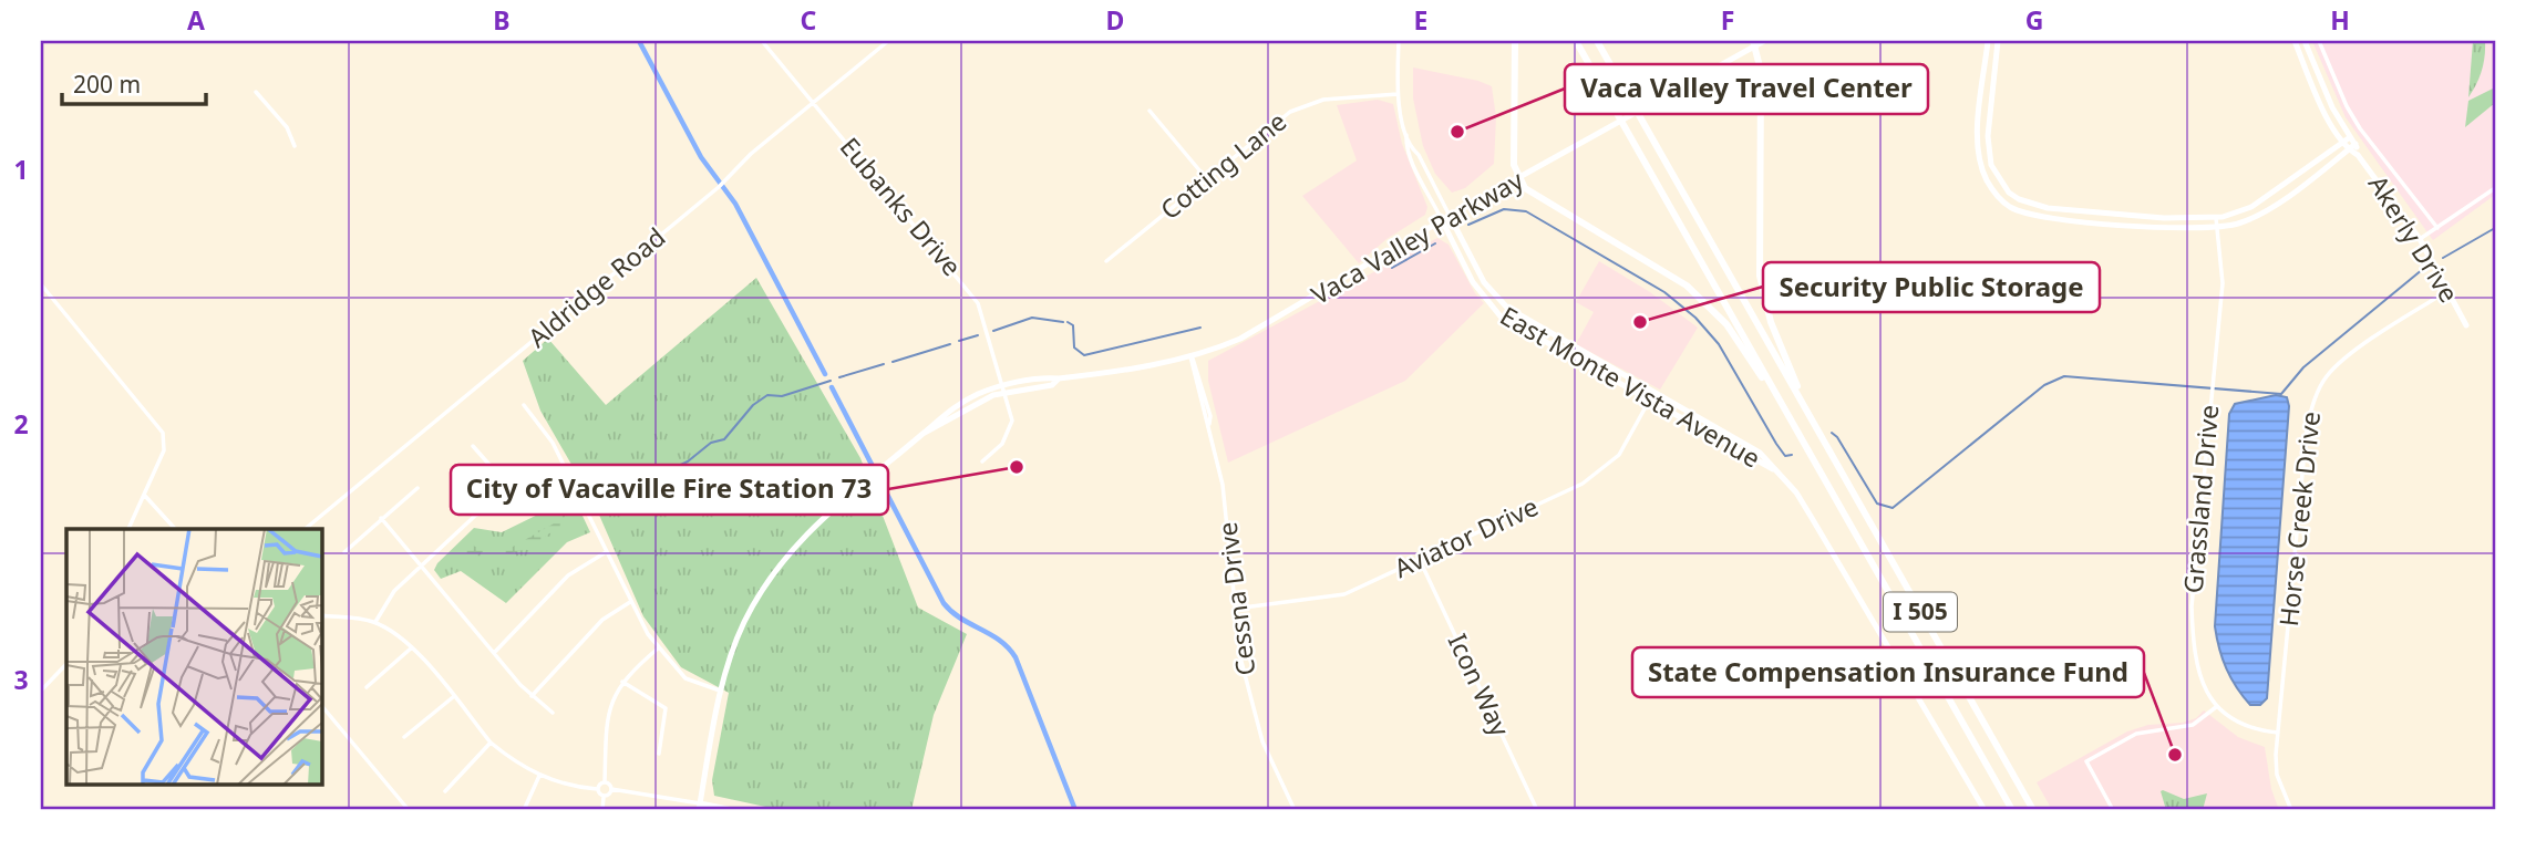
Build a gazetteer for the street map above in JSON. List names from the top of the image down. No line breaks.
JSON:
{"streets":{"highway":["I 505"],"street":["Cotting Lane","Eubanks Drive","Vaca Valley Parkway","Akerly Drive","Aldridge Road","East Monte Vista Avenue","Grassland Drive","Horse Creek Drive","Aviator Drive","Cessna Drive","Icon Way"]},"crossings":[["Eubanks Drive","Vaca Valley Parkway"],["Eubanks Drive","Aldridge Road"],["Vaca Valley Parkway","East Monte Vista Avenue"],["Vaca Valley Parkway","Cessna Drive"],["Akerly Drive","Horse Creek Drive"],["East Monte Vista Avenue","Aviator Drive"],["Aviator Drive","Cessna Drive"],["Aviator Drive","Icon Way"]],"places":["Vaca Valley Travel Center","Security Public Storage","City of Vacaville Fire Station 73","State Compensation Insurance Fund"],"scale_bar":"200 m","grid":{"columns":["A","B","C","D","E","F","G","H"],"rows":["1","2","3"]}}
